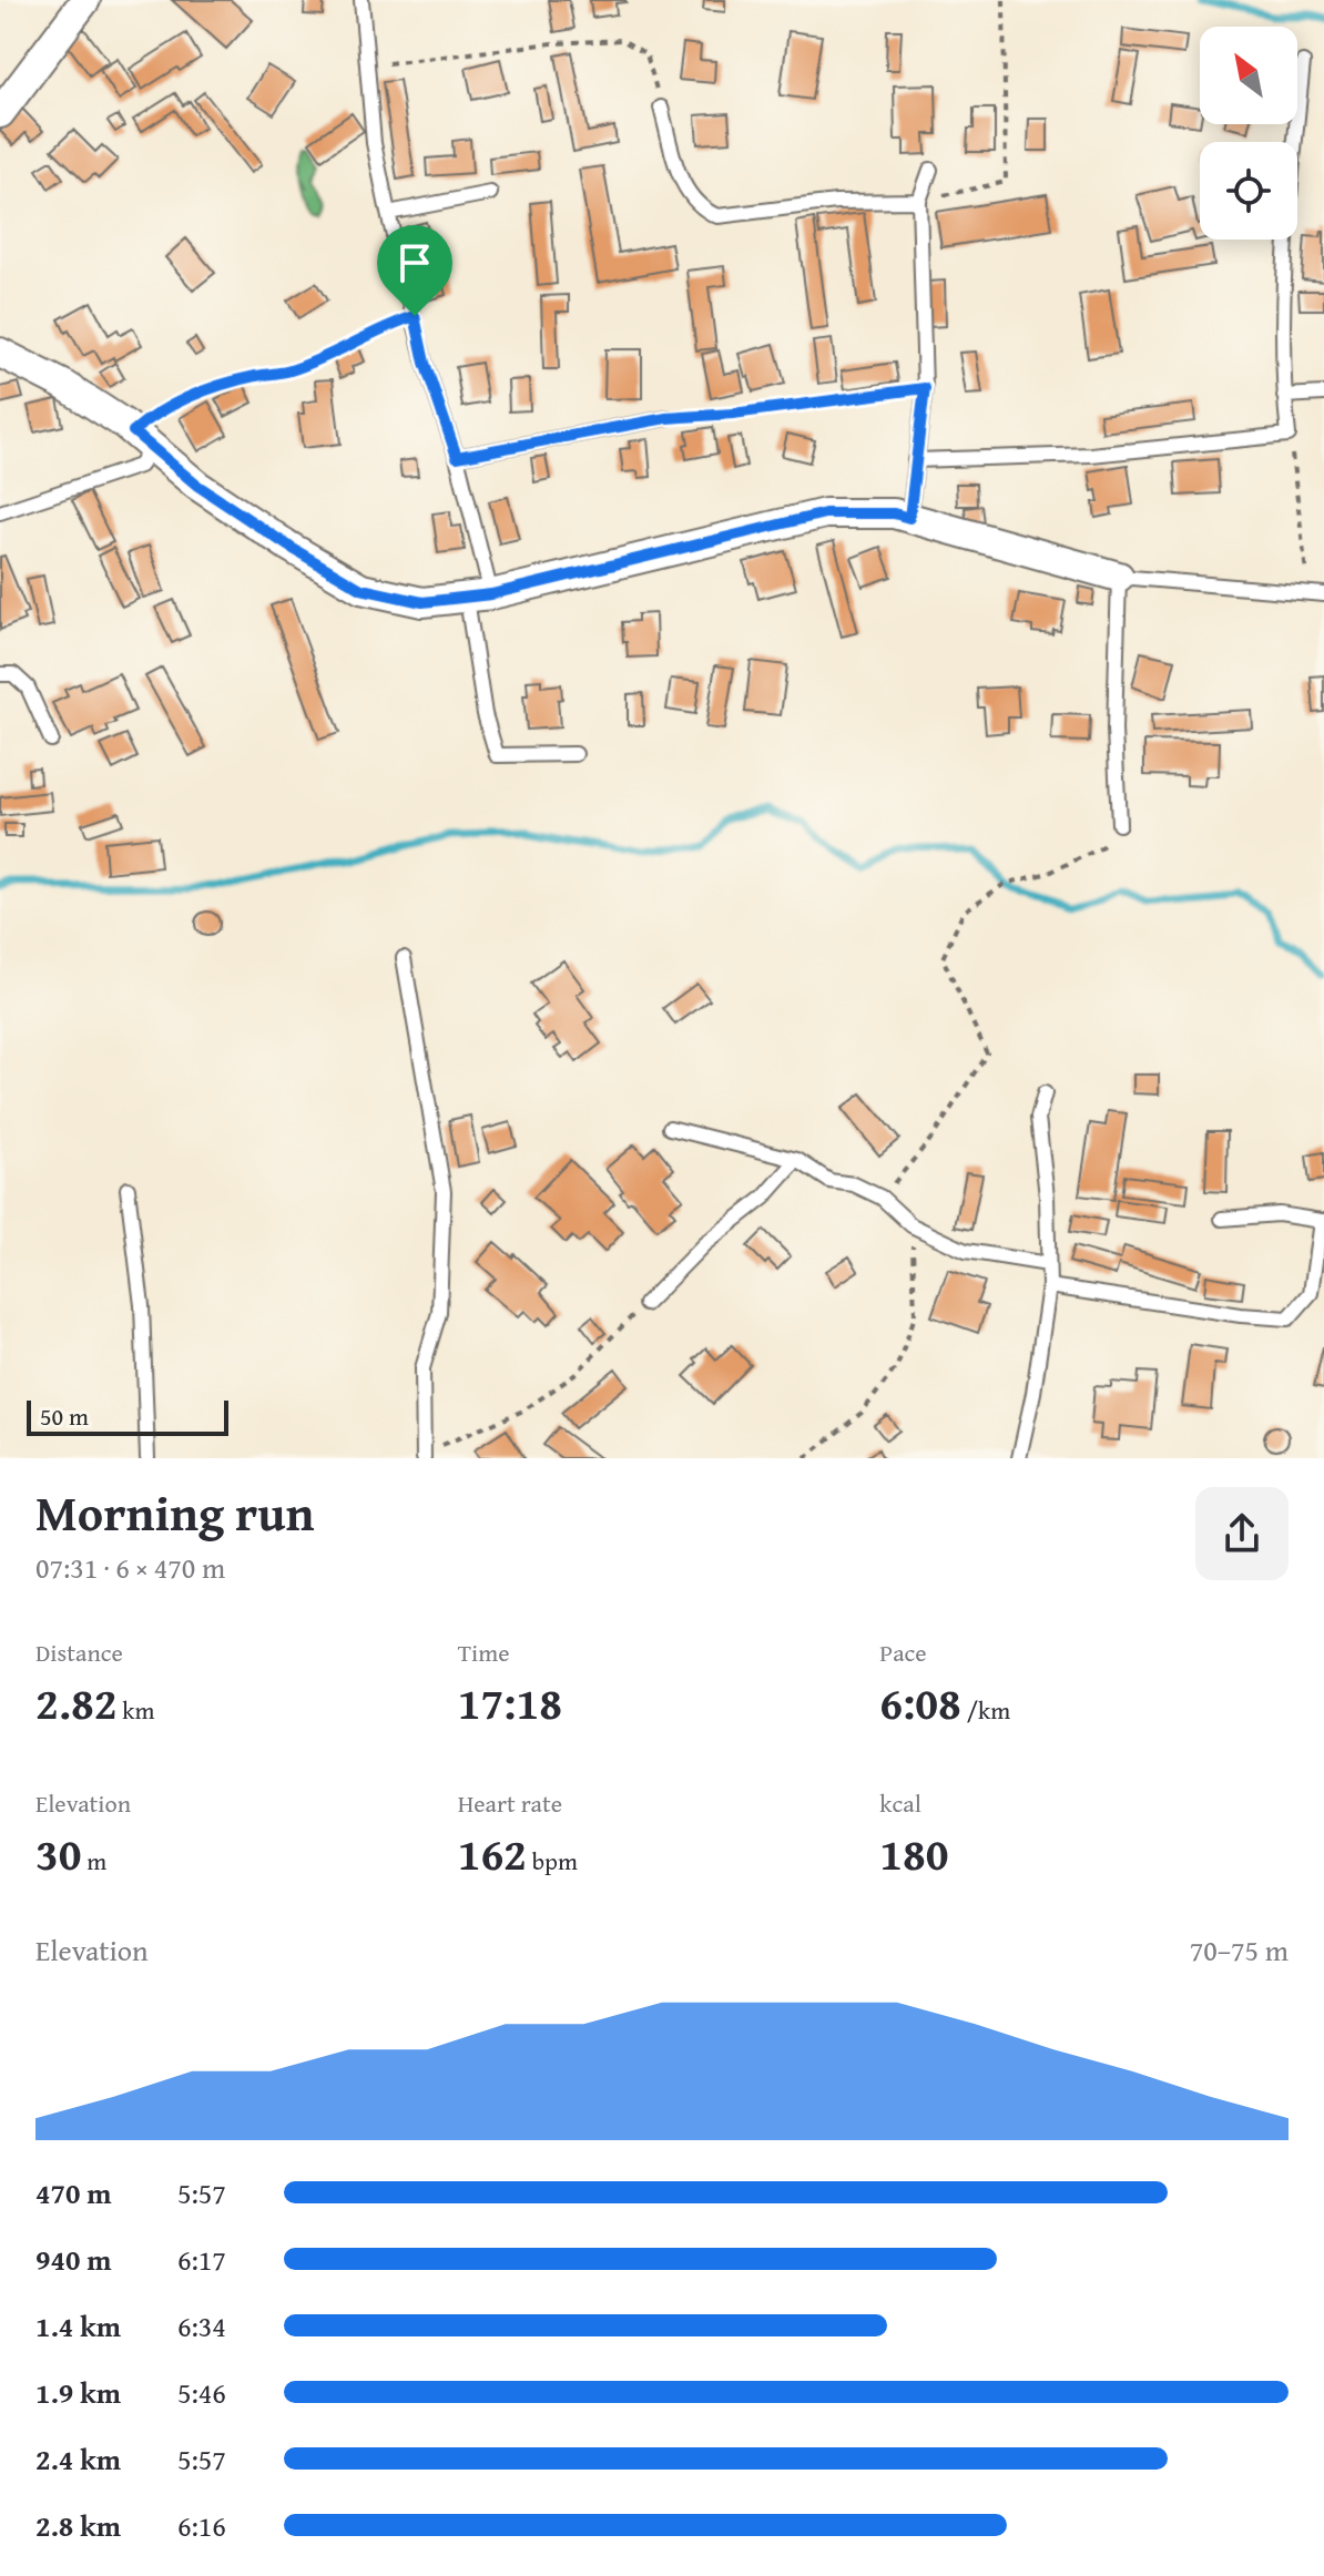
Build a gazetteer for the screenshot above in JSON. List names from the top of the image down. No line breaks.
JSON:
{"scale_bar":"50 m","north":"top left","page":{"scale":"50 m","heading":["Morning run","07:31 · 6 × 470 m"],"stats":[["Distance","2.82 km"],["Time","17:18"],["Pace","6:08 /km"],["Elevation","30 m"],["Heart rate","162 bpm"],["kcal","180"]],"chart":["Elevation","70–75 m"],"list":[{"name":"470 m","note":"5:57"},{"name":"940 m","note":"6:17"},{"name":"1.4 km","note":"6:34"},{"name":"1.9 km","note":"5:46"},{"name":"2.4 km","note":"5:57"},{"name":"2.8 km","note":"6:16"}]}}
